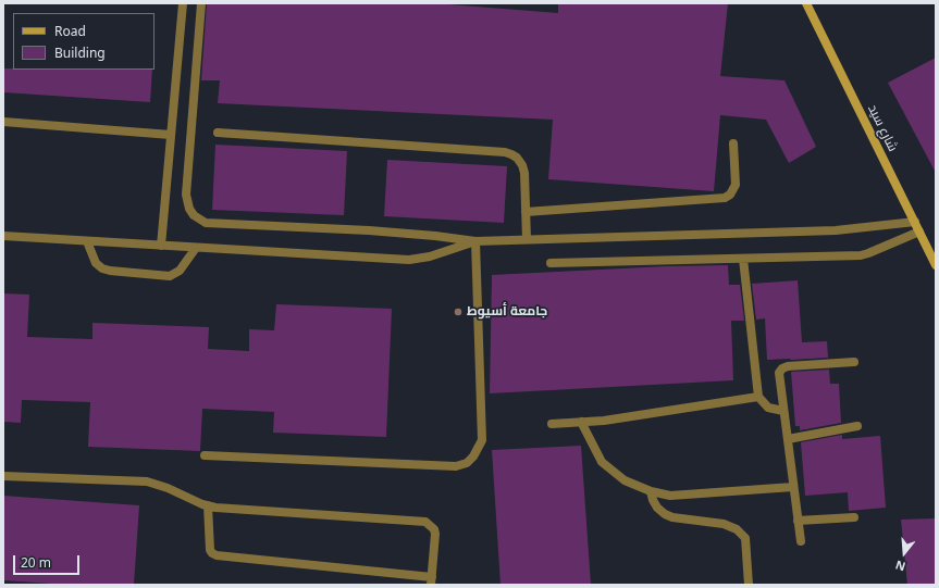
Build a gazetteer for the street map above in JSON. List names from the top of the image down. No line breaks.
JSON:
{"streets":{"main road":["شارع سيد"]},"places":["جامعة أسيوط"],"legend":["Road","Building"],"scale_bar":"20 m","north":"bottom"}
